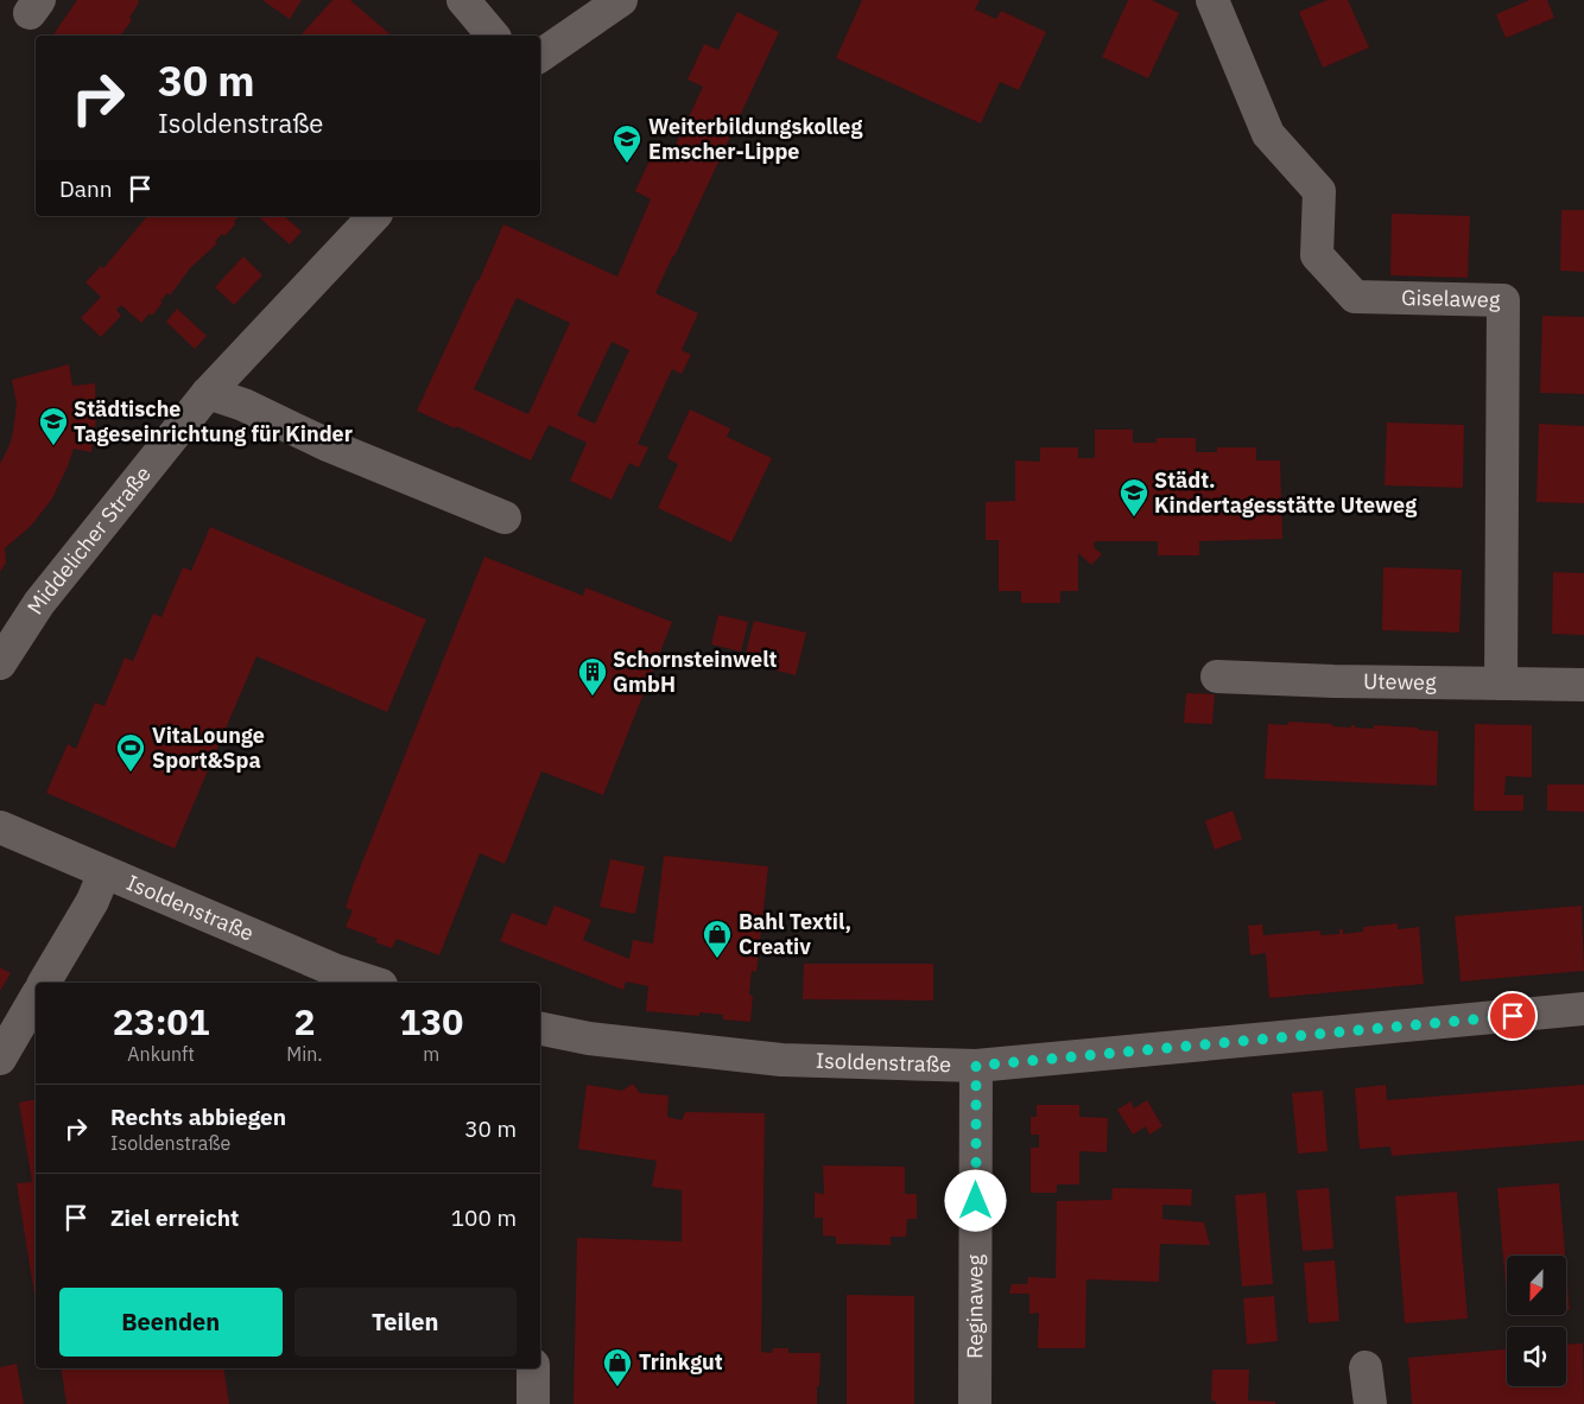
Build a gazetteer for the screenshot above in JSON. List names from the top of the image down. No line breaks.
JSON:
{"streets":{"street":["Giselaweg","Middelicher Straße","Uteweg","Isoldenstraße","Reginaweg"]},"crossings":[["Giselaweg","Uteweg"],["Isoldenstraße","Reginaweg"]],"places":{"school or university":["Weiterbildungskolleg Emscher-Lippe","Städtische Tageseinrichtung für Kinder","Städt. Kindertagesstätte Uteweg"],"building":["Schornsteinwelt GmbH"],"sports":["VitaLounge Sport&Spa"],"shop":["Bahl Textil, Creativ","Trinkgut"]},"north":"bottom","page":{"turn":["30 m","Isoldenstraße"],"then":"Dann","eta":["23:01","Ankunft","2","Min.","130","m"],"list":[{"name":"Rechts abbiegen","note":"Isoldenstraße","value":"30 m"},{"name":"Ziel erreicht","value":"100 m"}],"buttons":["Beenden","Teilen"]}}
